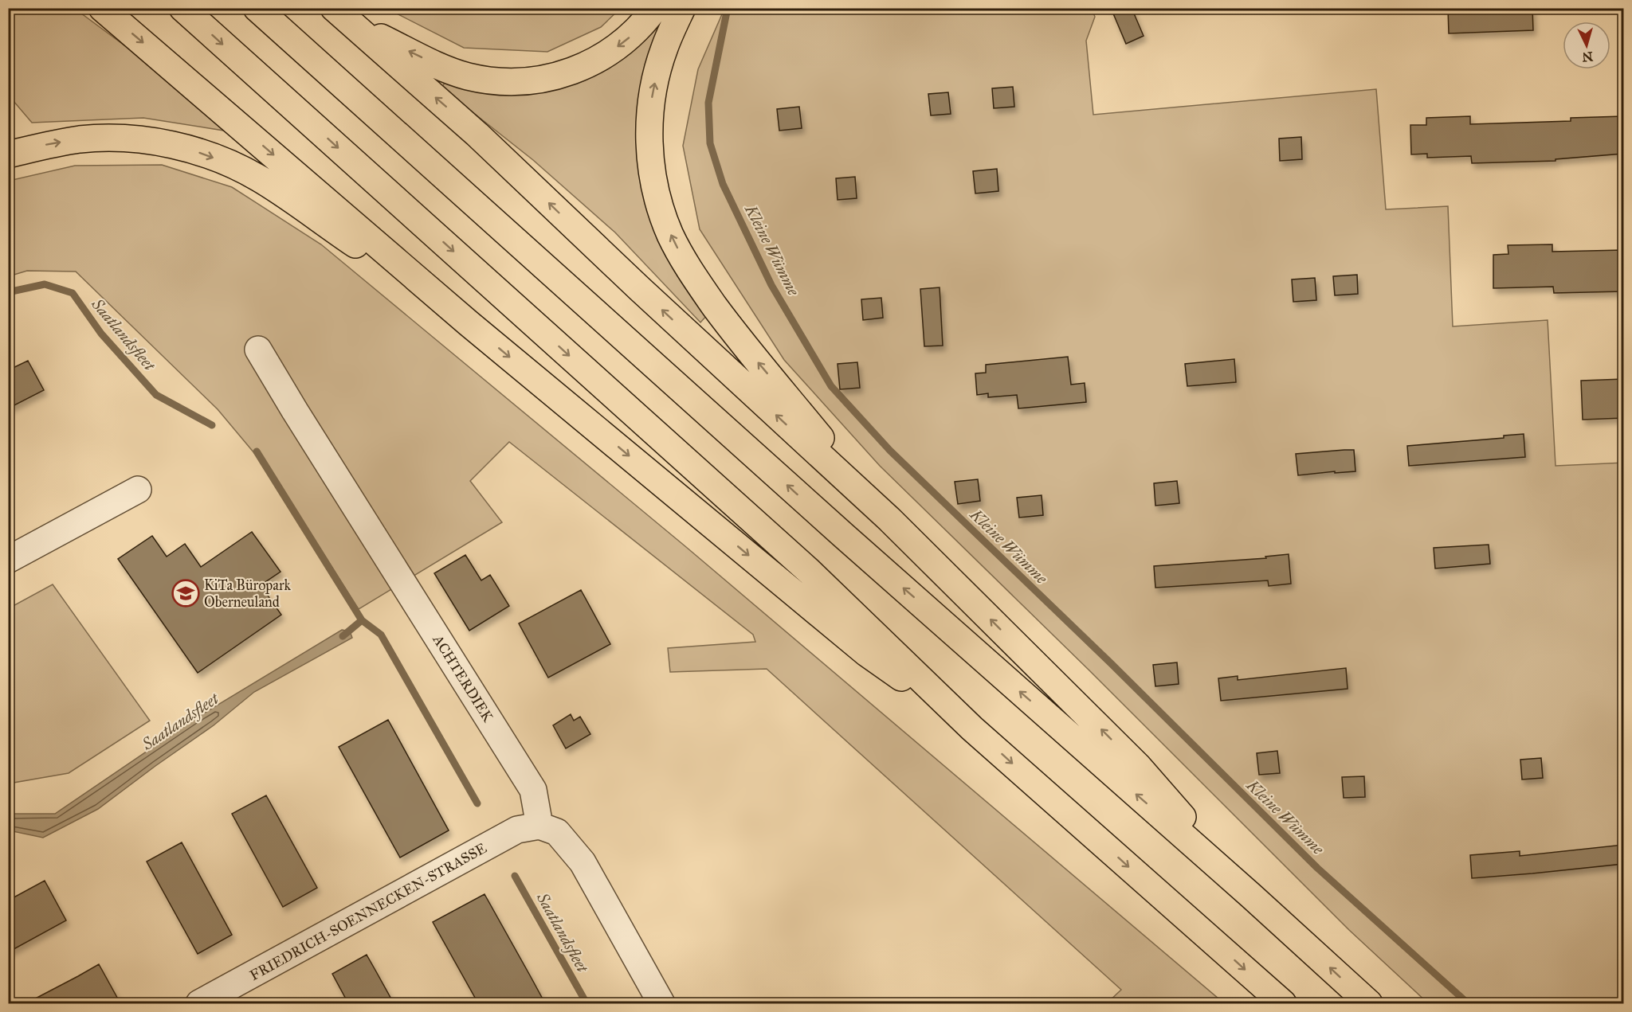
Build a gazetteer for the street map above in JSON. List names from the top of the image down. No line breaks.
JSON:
{"streets":{"street":["ACHTERDIEK","FRIEDRICH-SOENNECKEN-STRASSE"]},"crossings":[["ACHTERDIEK","FRIEDRICH-SOENNECKEN-STRASSE"]],"water":["Kleine Wümme","Saatlandsfleet"],"places":{"school or university":["KiTa Büropark Oberneuland"]},"north":"bottom"}
